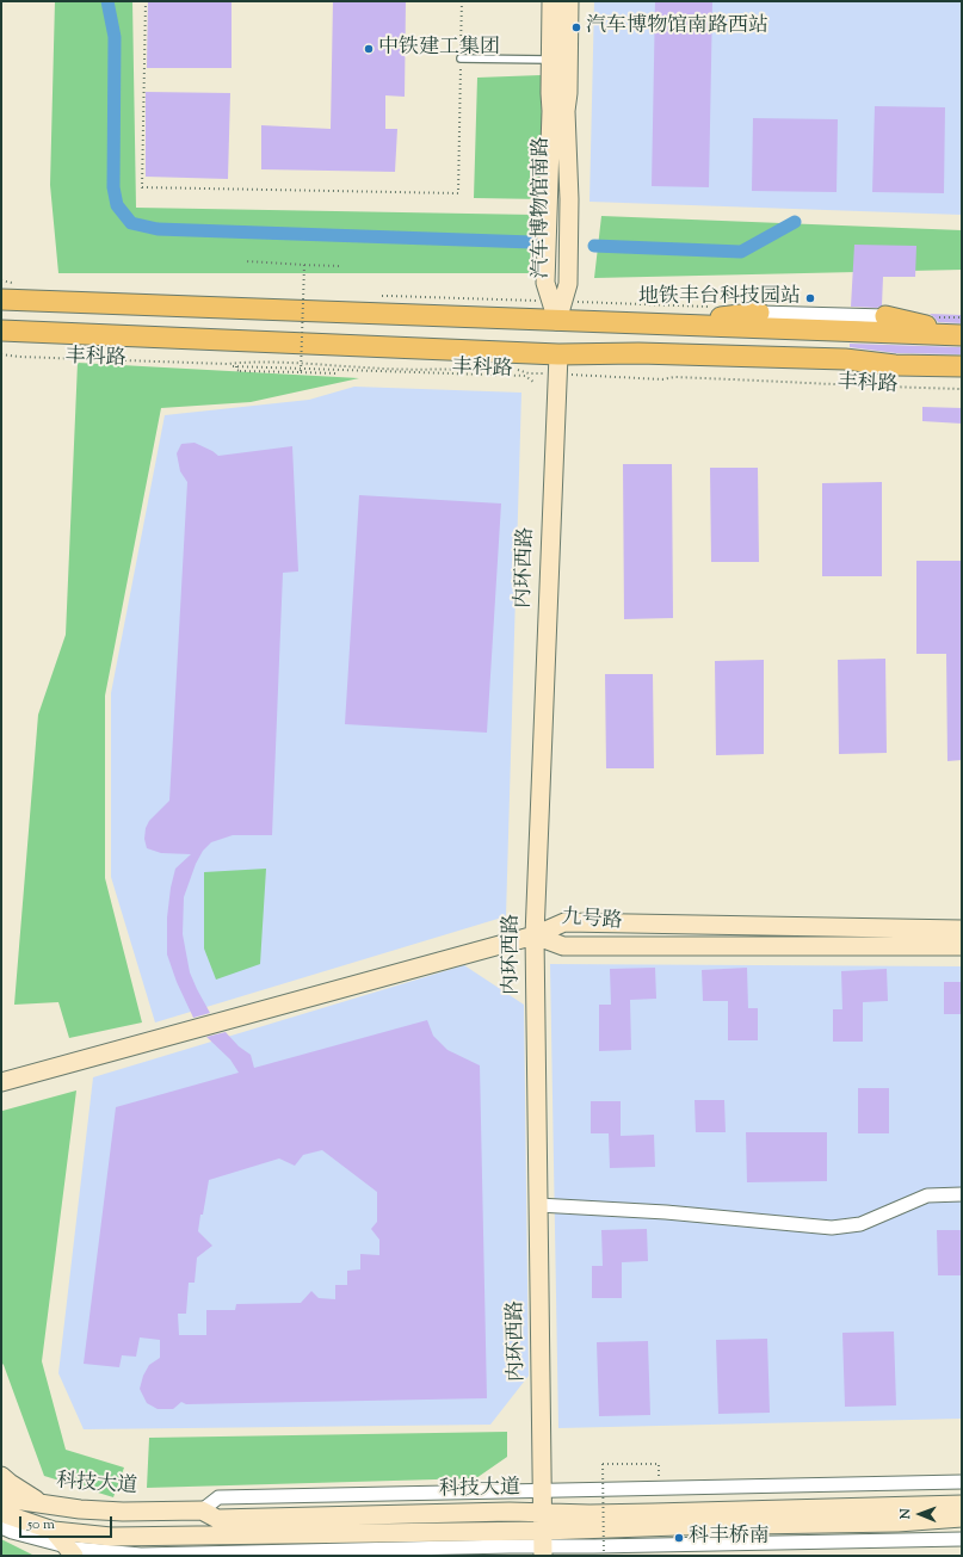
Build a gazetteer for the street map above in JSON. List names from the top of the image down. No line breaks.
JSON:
{"streets":{"main road":["丰科路"],"street":["汽车博物馆南路","内环西路","九号路","科技大道"]},"crossings":[["丰科路","内环西路"],["内环西路","九号路"],["内环西路","科技大道"]],"places":["汽车博物馆南路西站","中铁建工集团","地铁丰台科技园站","科丰桥南"],"scale_bar":"50 m","north":"left"}
